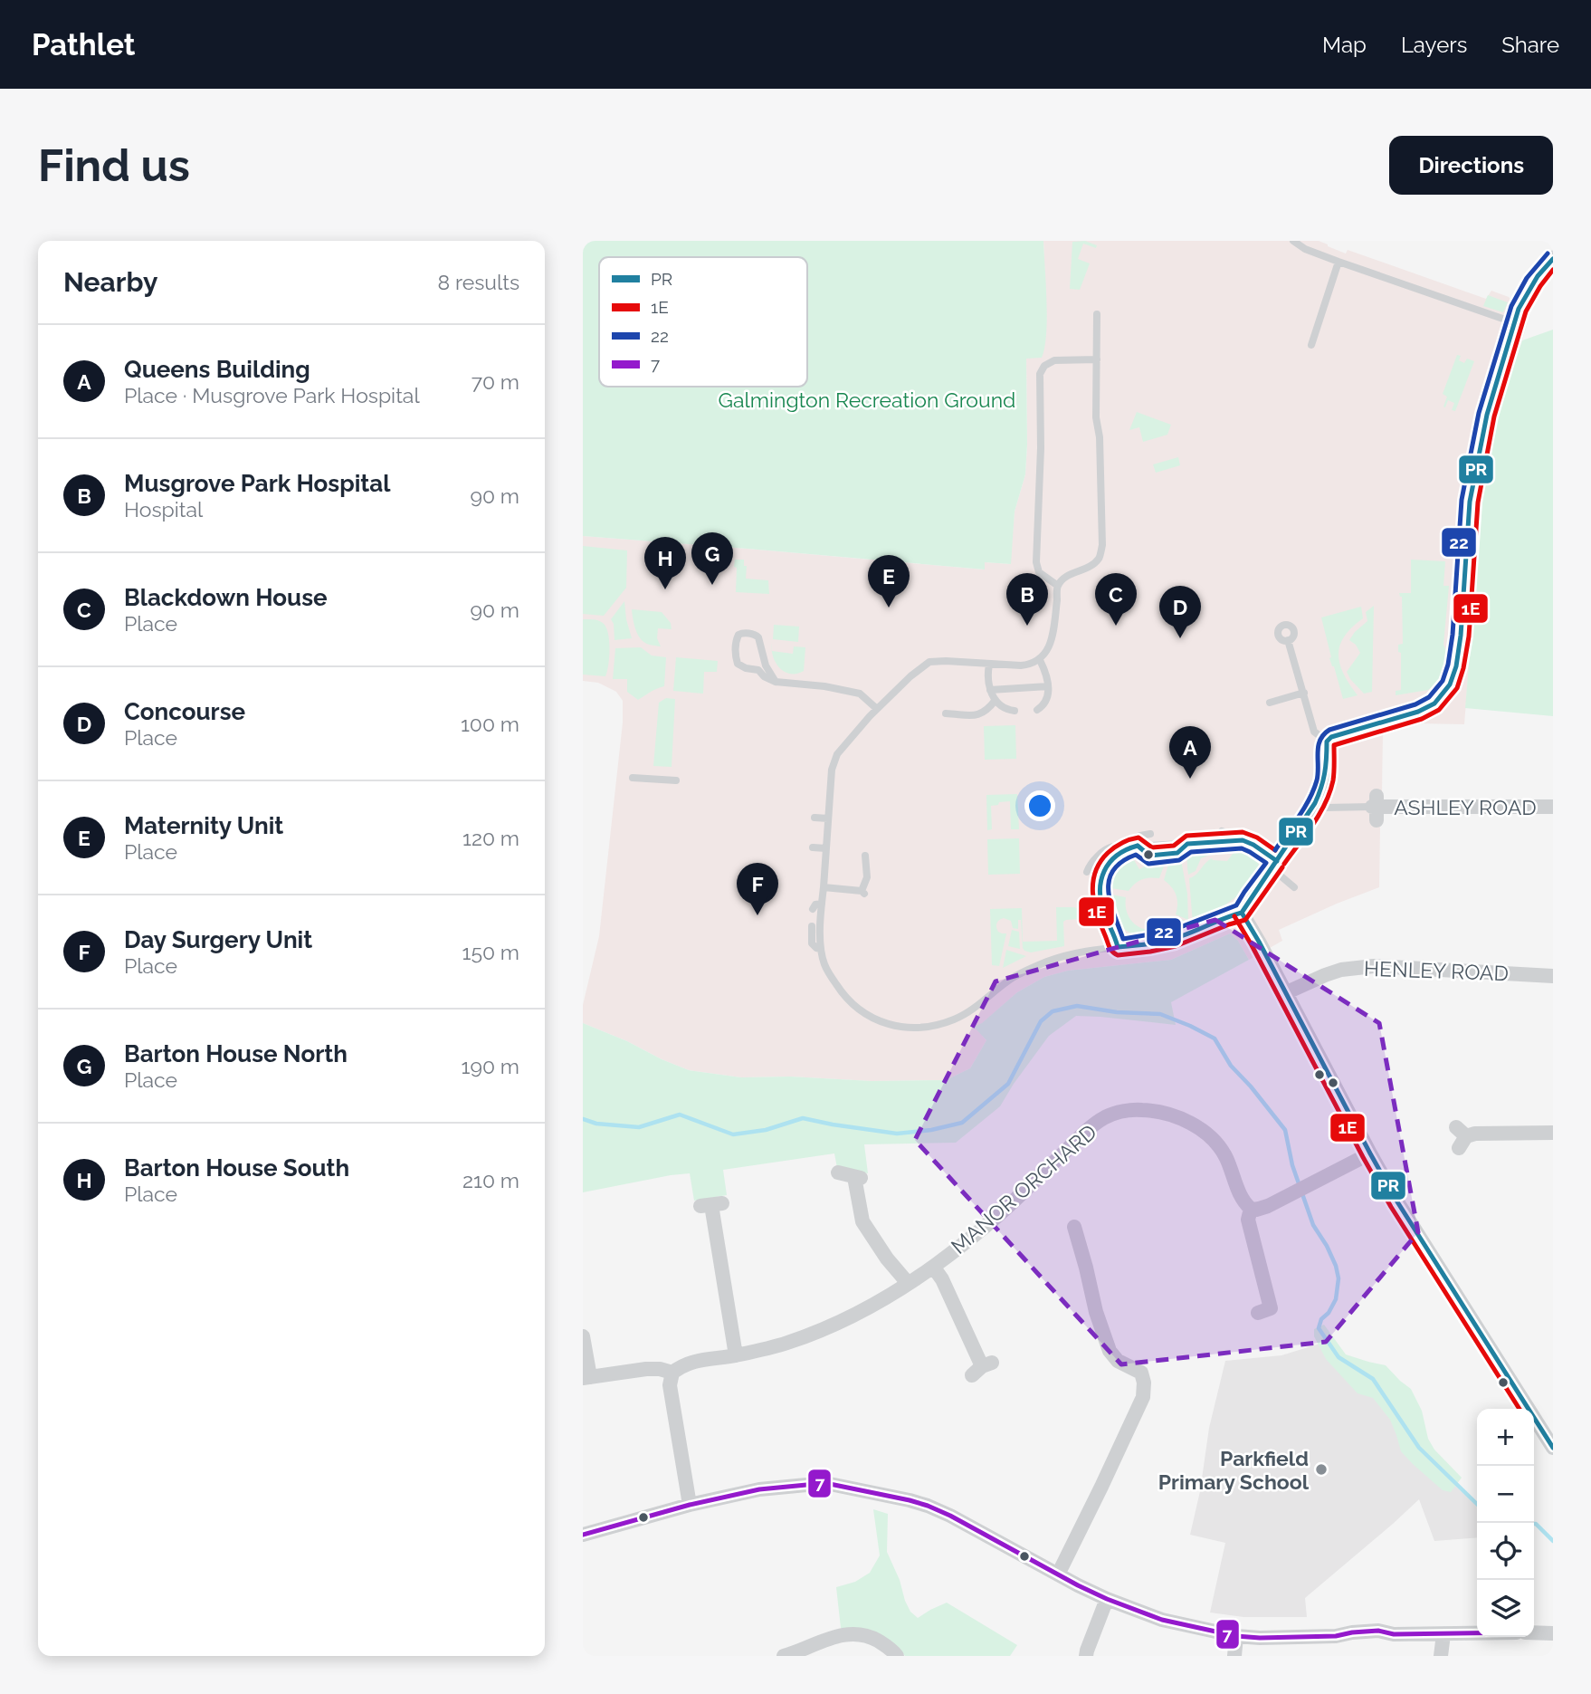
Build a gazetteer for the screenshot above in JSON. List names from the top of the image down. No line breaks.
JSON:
{"streets":{"street":["ASHLEY ROAD","HENLEY ROAD","MANOR ORCHARD"]},"parks":["Galmington Recreation Ground"],"places":["Parkfield Primary School"],"lines":["transit line 22","transit line PR","transit line 1E","transit line 7"],"legend":["PR","1E","22","7"],"page":{"header":"Pathlet","nav":["Map","Layers","Share"],"buttons":"Directions","title":"Find us","heading":["Nearby","8 results"],"list":[{"mark":"A","name":"Queens Building","note":"Place · Musgrove Park Hospital","value":"70 m"},{"mark":"B","name":"Musgrove Park Hospital","note":"Hospital","value":"90 m"},{"mark":"C","name":"Blackdown House","note":"Place","value":"90 m"},{"mark":"D","name":"Concourse","note":"Place","value":"100 m"},{"mark":"E","name":"Maternity Unit","note":"Place","value":"120 m"},{"mark":"F","name":"Day Surgery Unit","note":"Place","value":"150 m"},{"mark":"G","name":"Barton House North","note":"Place","value":"190 m"},{"mark":"H","name":"Barton House South","note":"Place","value":"210 m"}],"pins":["G","H","E","B","C","D","A","F"],"map_buttons":["+","−"]}}
